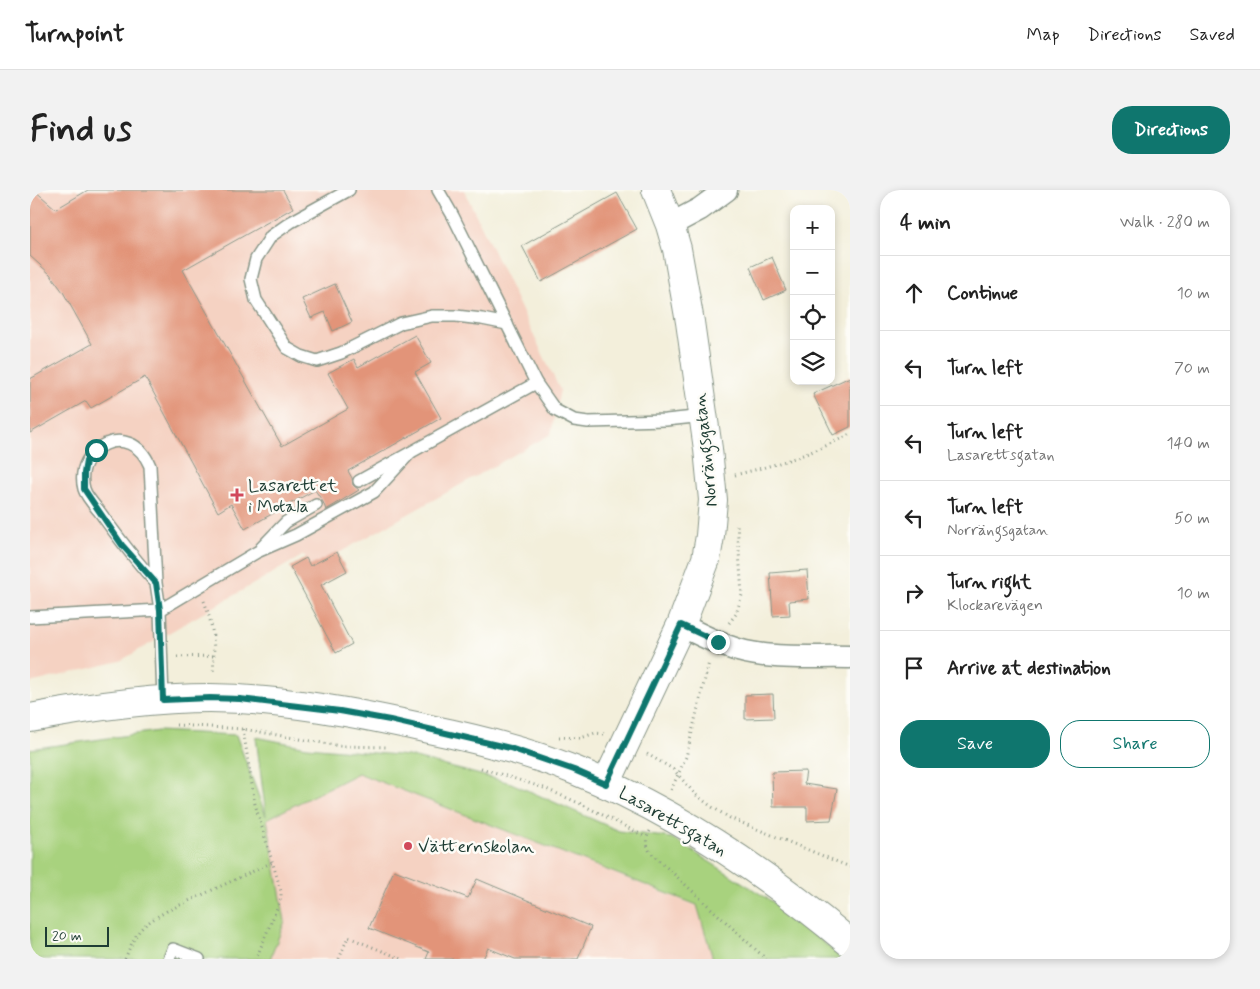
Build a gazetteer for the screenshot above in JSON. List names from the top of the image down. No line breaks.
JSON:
{"streets":{"street":["Norrängsgatan","Lasarettsgatan"]},"crossings":[["Norrängsgatan","Lasarettsgatan"]],"places":{"health":["Lasarettet i Motala"],"other":["Vätternskolan"]},"scale_bar":"20 m","page":{"header":"Turnpoint","nav":["Map","Directions","Saved"],"buttons":["Directions",["Save","Share"]],"title":"Find us","heading":["4 min","Walk · 280 m"],"map_buttons":["+","−"],"list":[["Continue","10 m"],["Turn left","70 m"],["Turn left","Lasarettsgatan","140 m"],["Turn left","Norrängsgatan","50 m"],["Turn right","Klockarevägen","10 m"],"Arrive at destination"],"scale":"20 m"}}
